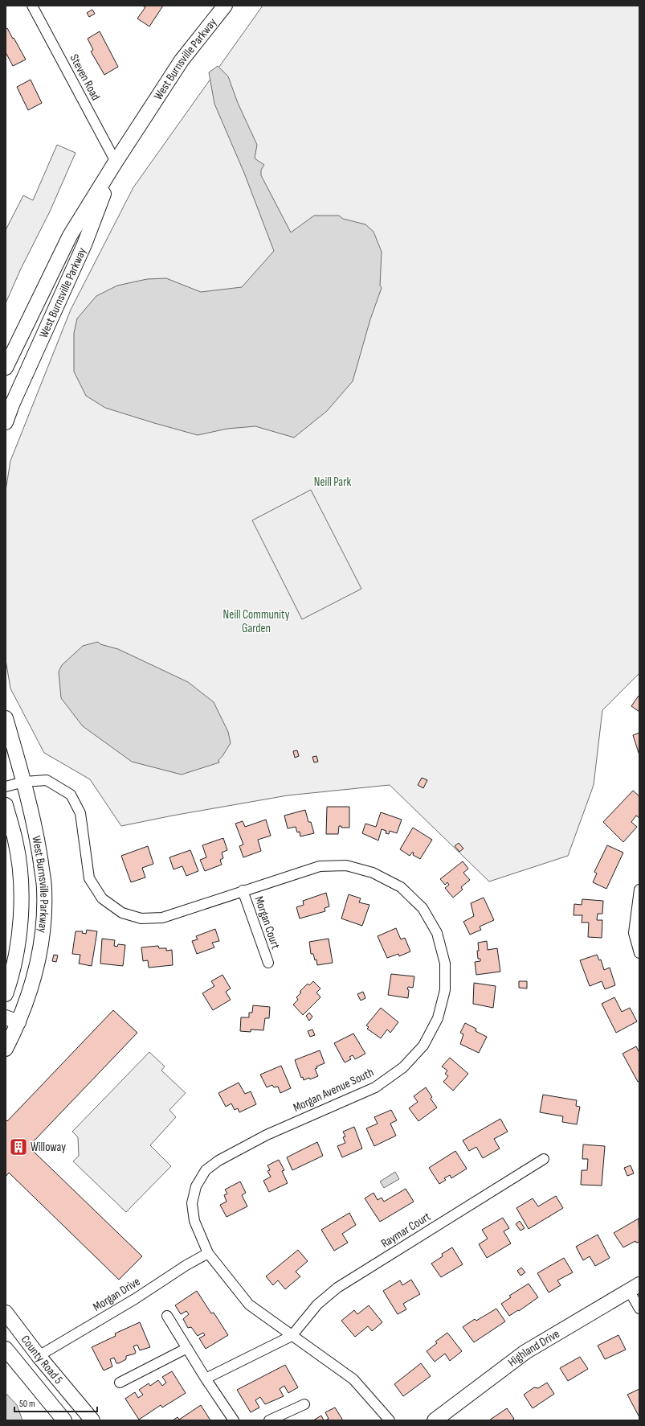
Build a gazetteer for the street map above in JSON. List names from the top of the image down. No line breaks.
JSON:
{"streets":{"street":["West Burnsville Parkway","Steven Road","Morgan Court","Morgan Avenue South","Raymar Court","Morgan Drive","Highland Drive","County Road 5"]},"crossings":[["West Burnsville Parkway","Steven Road"],["West Burnsville Parkway","Morgan Avenue South"],["Morgan Court","Morgan Avenue South"],["Morgan Avenue South","Raymar Court"],["Morgan Avenue South","Morgan Drive"],["Morgan Drive","County Road 5"]],"parks":["Neill Park","Neill Community Garden"],"places":{"building":["Willoway"]},"scale_bar":"50 m"}
